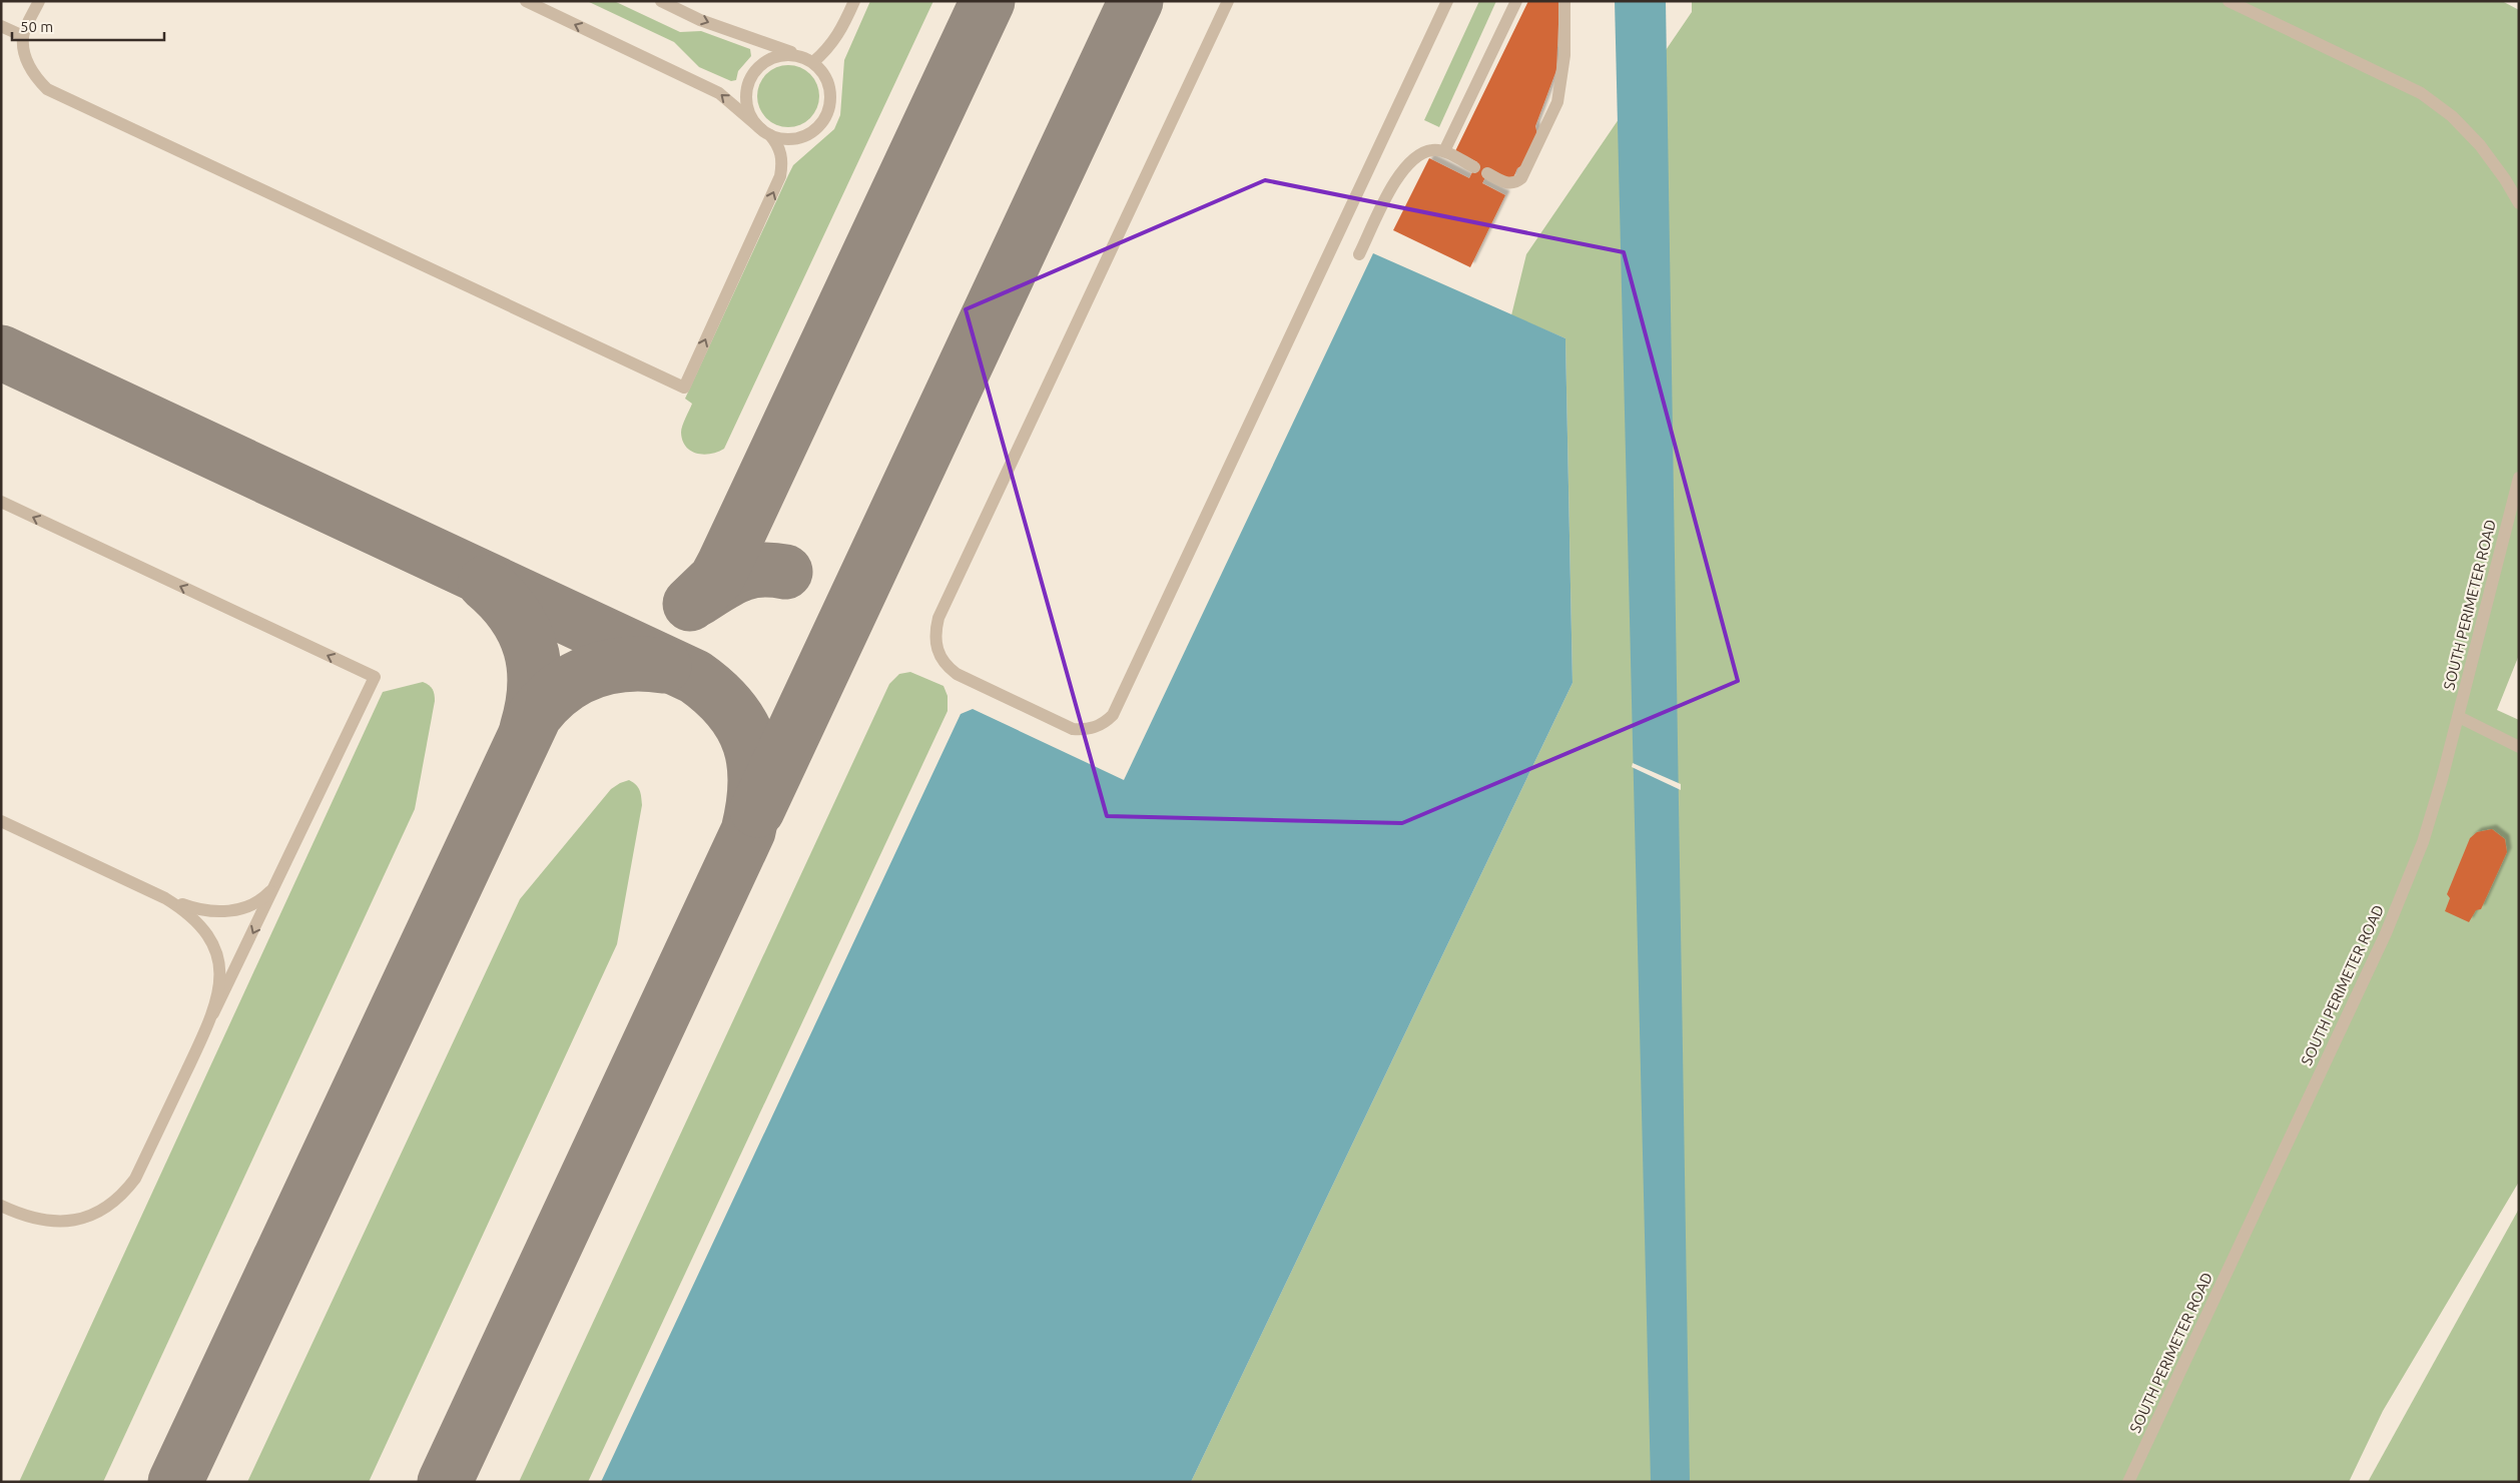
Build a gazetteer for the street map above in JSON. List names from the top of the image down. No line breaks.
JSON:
{"streets":{"lane":["SOUTH PERIMETER ROAD"]},"scale_bar":"50 m"}
